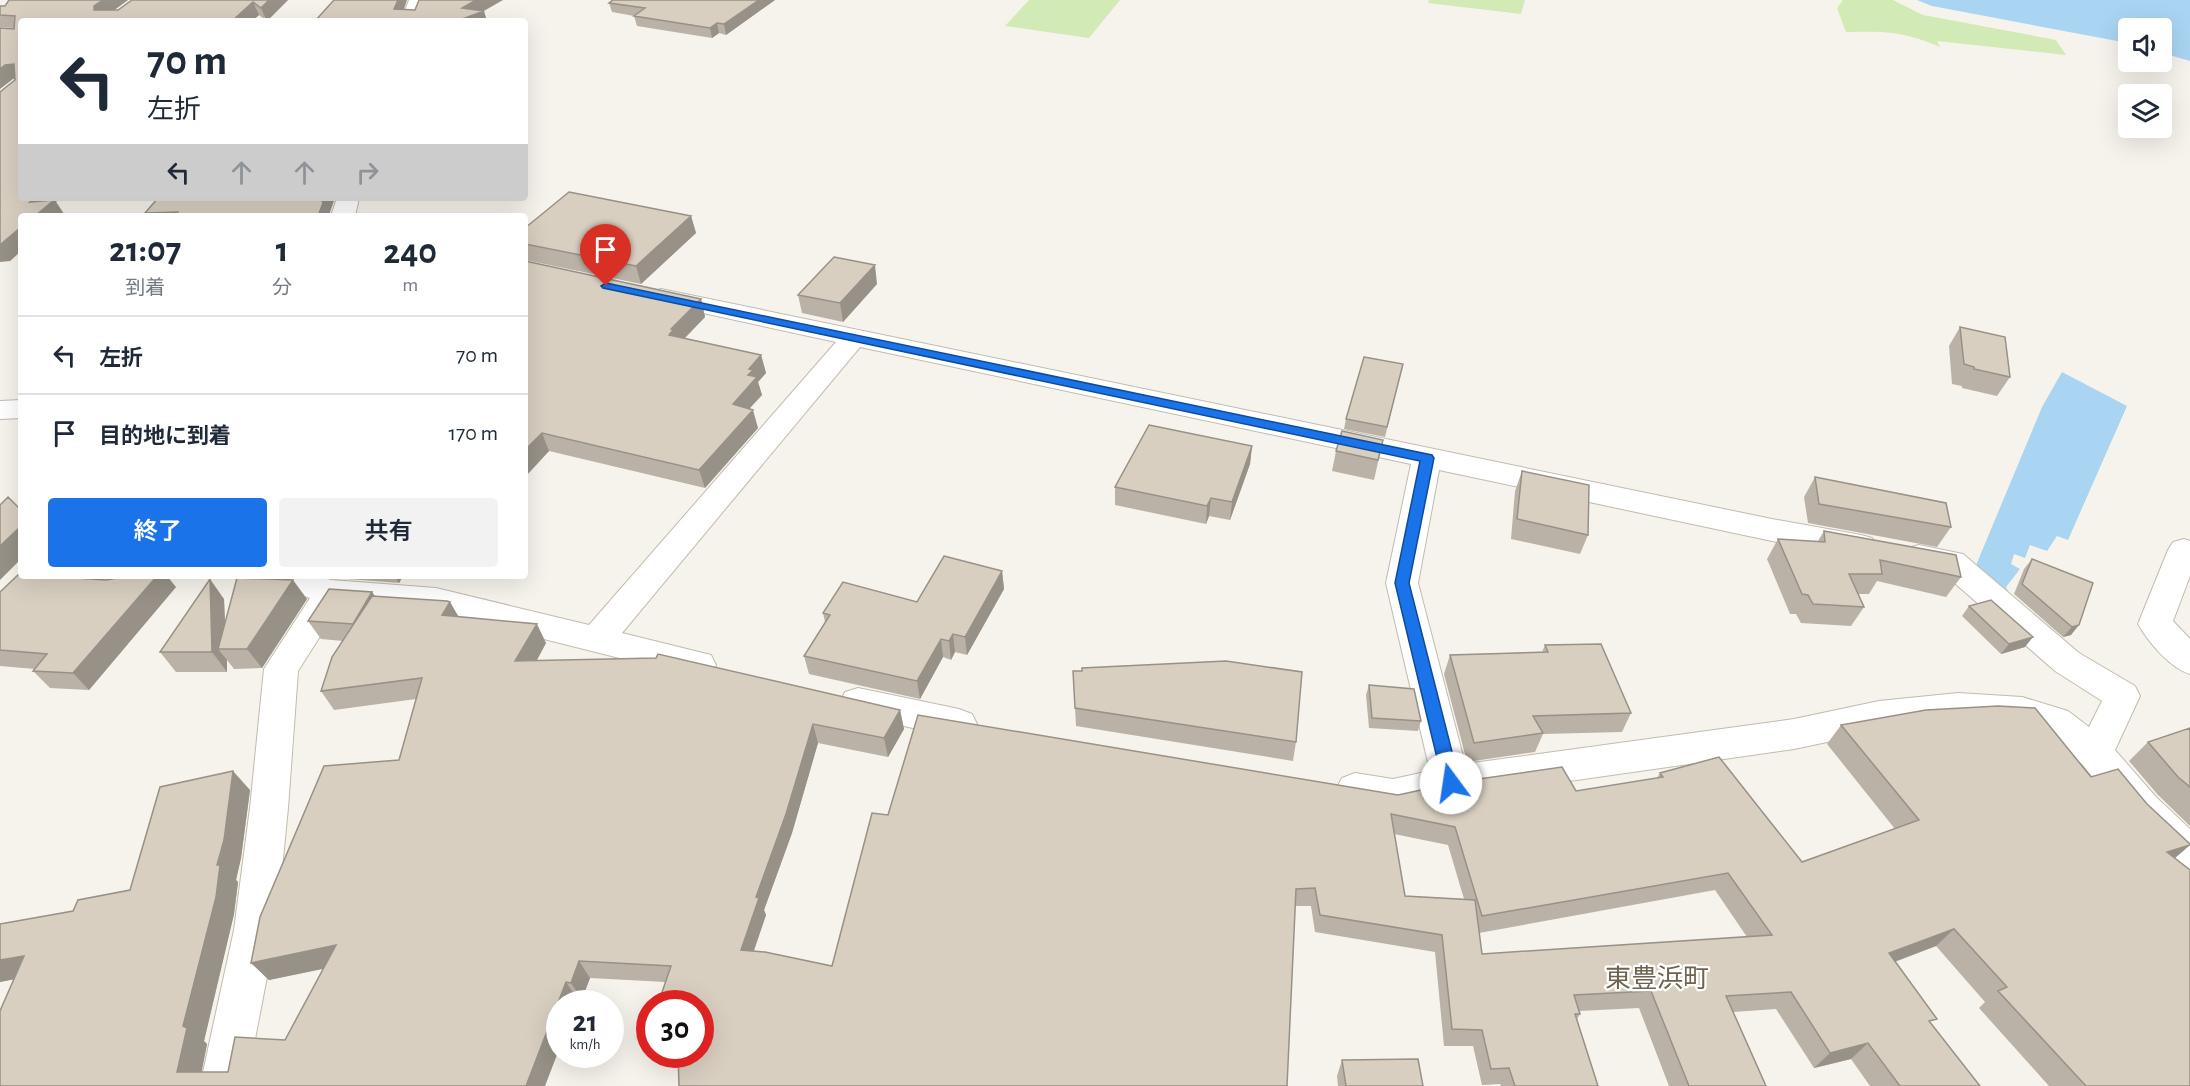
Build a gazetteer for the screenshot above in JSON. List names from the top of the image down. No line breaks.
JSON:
{"districts":["東豊浜町"],"page":{"turn":["70 m","左折"],"eta":["21:07","到着","1","分","240","m"],"list":[{"name":"左折","value":"70 m"},{"name":"目的地に到着","value":"170 m"}],"buttons":["終了","共有"],"speed":"21 km/h","limit":"30"}}
